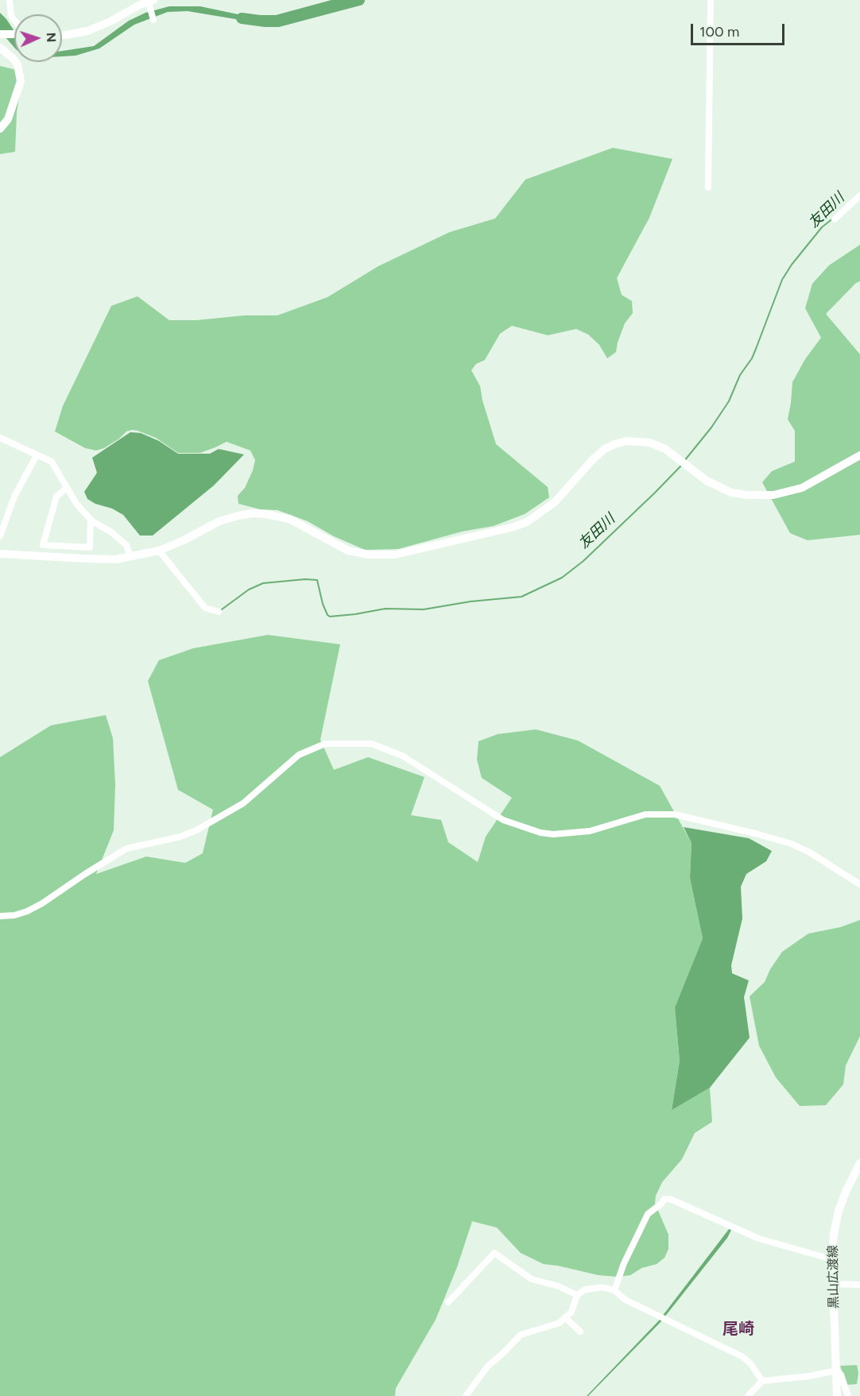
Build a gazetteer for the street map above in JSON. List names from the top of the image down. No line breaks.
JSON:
{"streets":{"street":["黒山広渡線"]},"districts":["尾崎"],"water":["友田川"],"scale_bar":"100 m","north":"right"}
